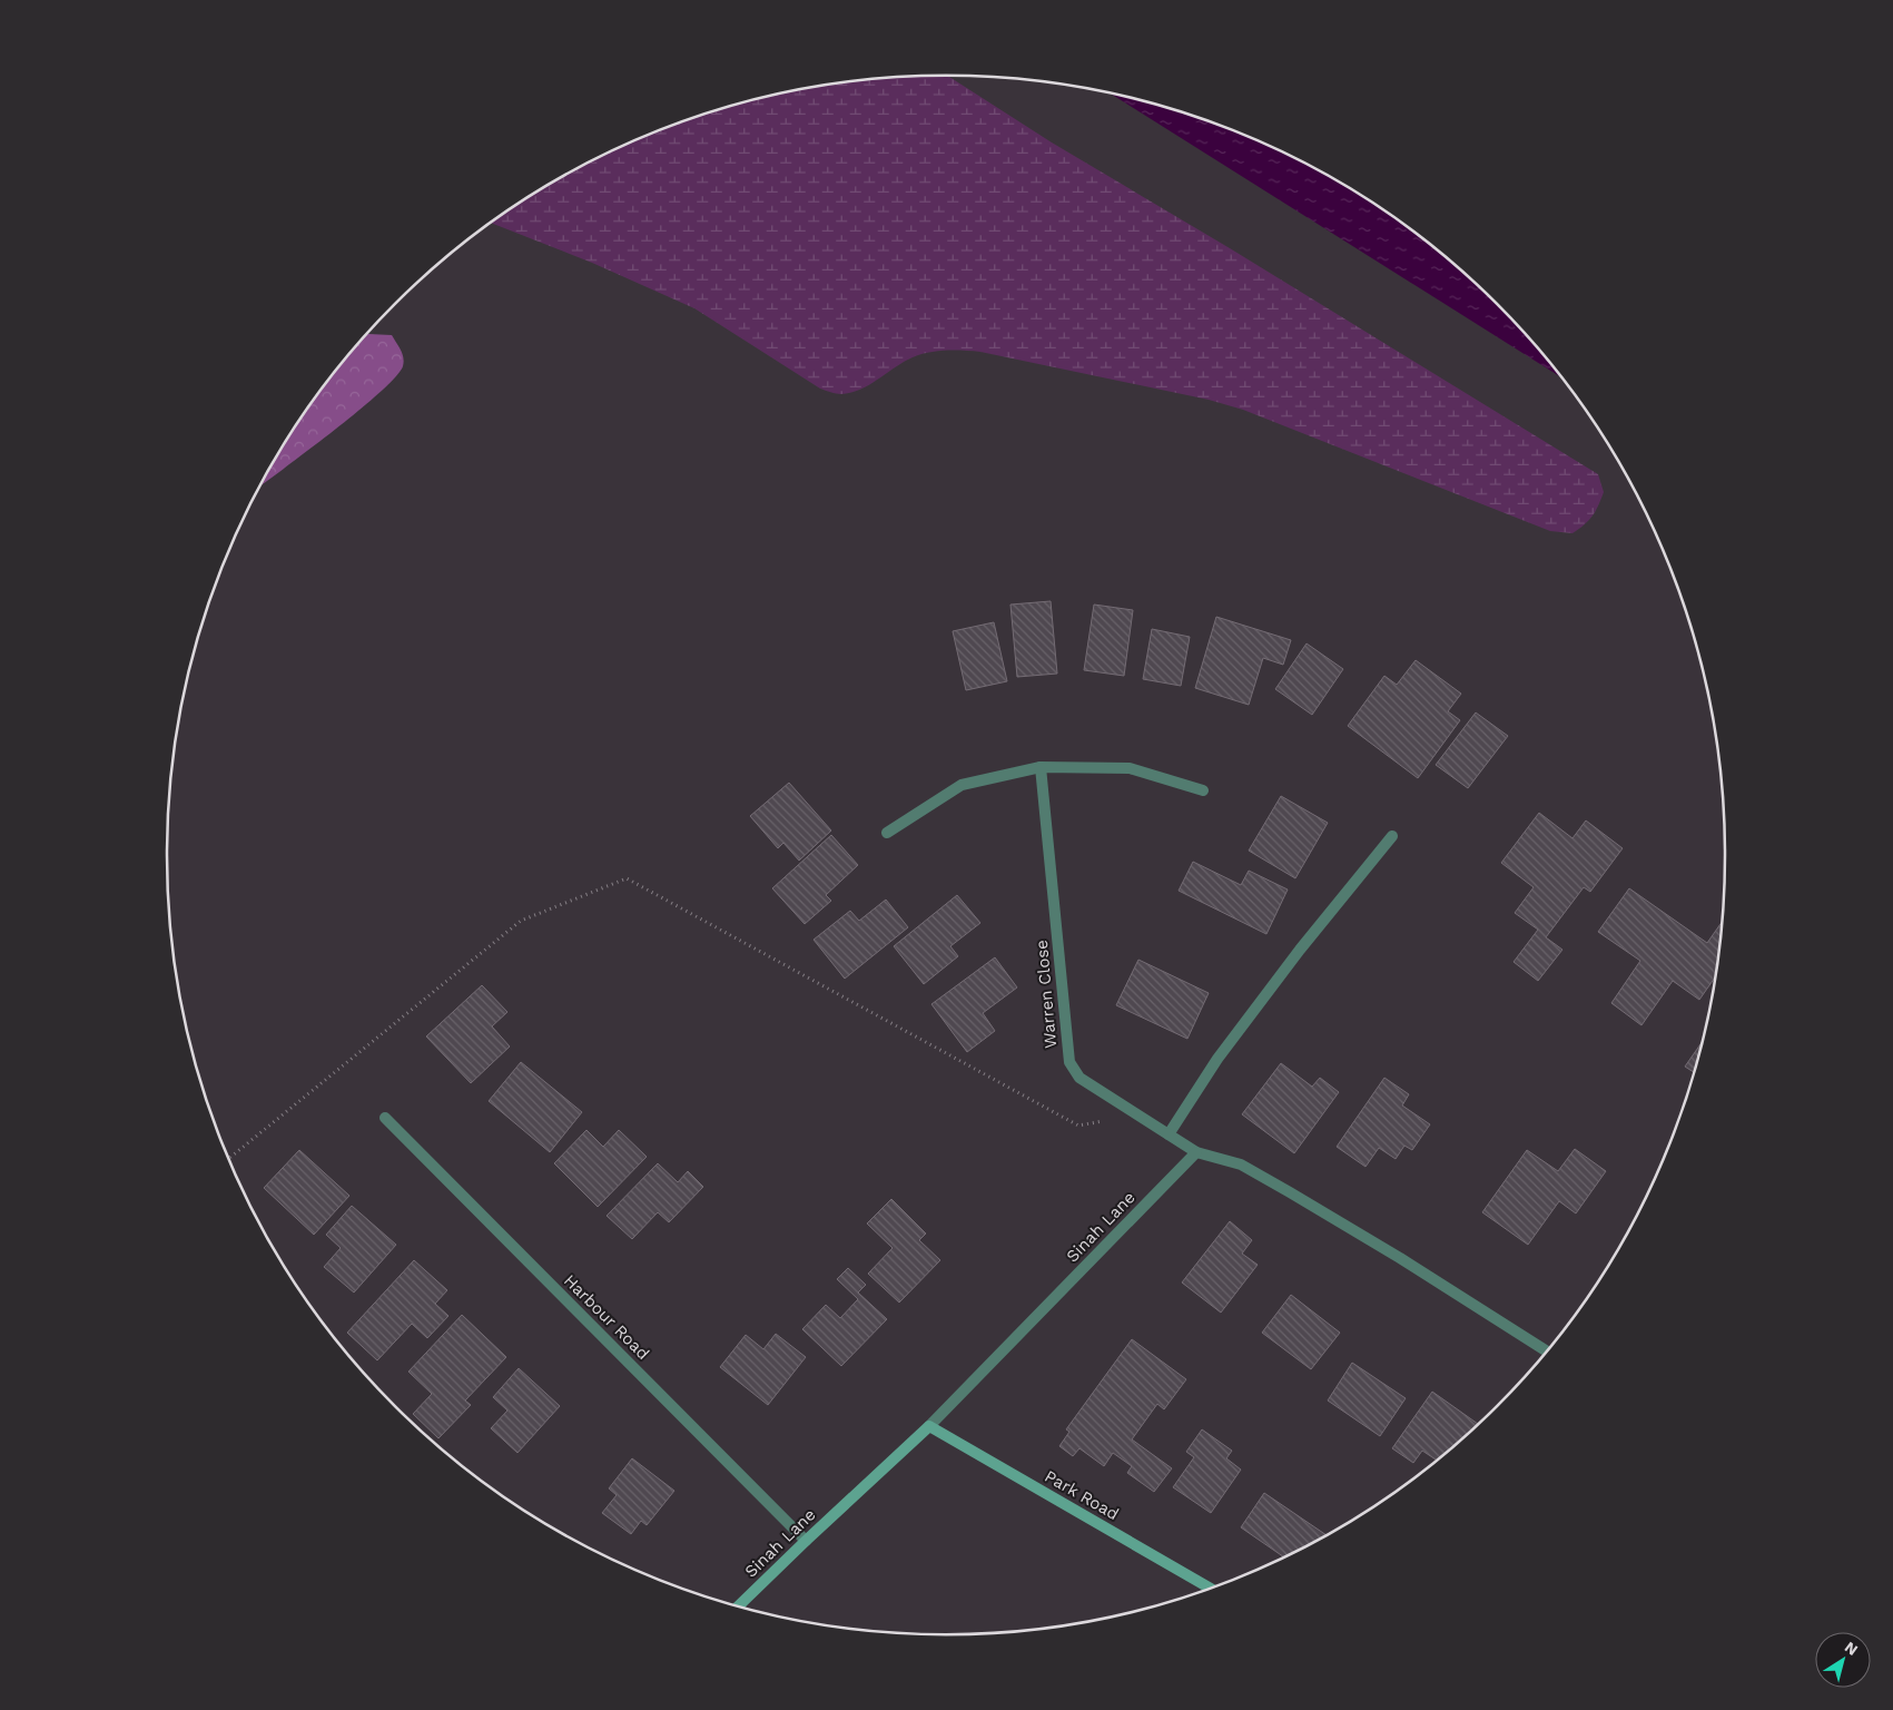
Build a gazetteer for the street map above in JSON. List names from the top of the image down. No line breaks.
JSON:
{"streets":{"street":["Warren Close","Sinah Lane","Harbour Road","Park Road"]},"crossings":[["Warren Close","Sinah Lane"],["Sinah Lane","Harbour Road"],["Sinah Lane","Park Road"]],"north":"top right"}
